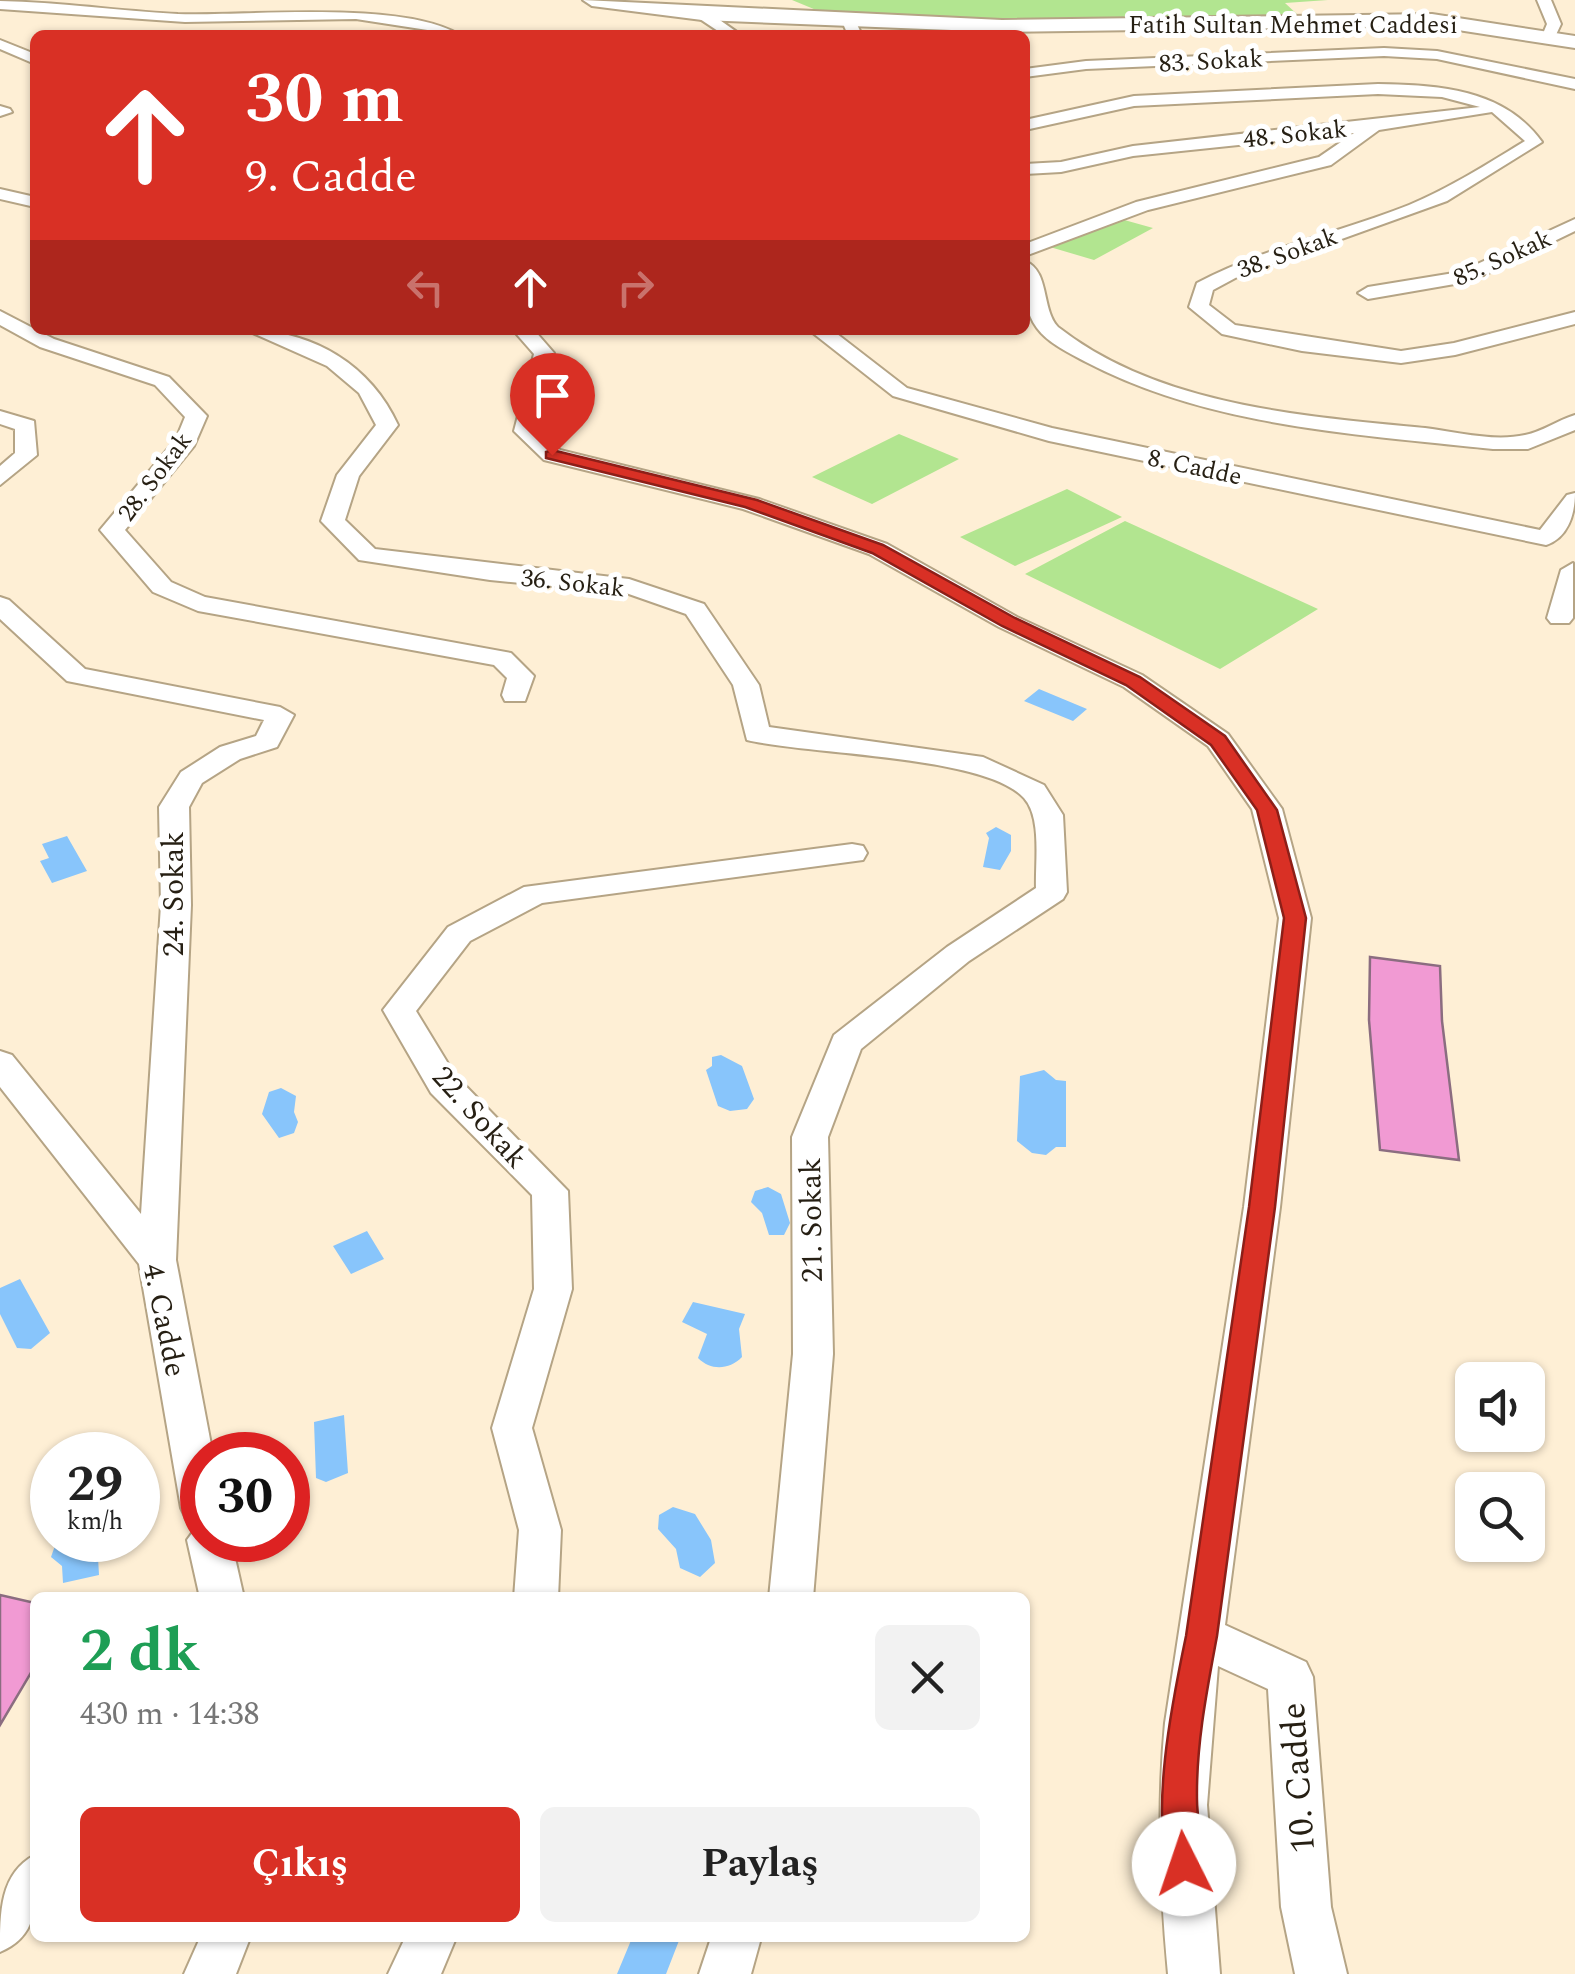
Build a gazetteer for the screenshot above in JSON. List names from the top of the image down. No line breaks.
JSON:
{"streets":{"main road":["Fatih Sultan Mehmet Caddesi"],"street":["83. Sokak","48. Sokak","38. Sokak","85. Sokak","8. Cadde","28. Sokak","36. Sokak","24. Sokak","22. Sokak","21. Sokak","4. Cadde","10. Cadde"]},"crossings":[["36. Sokak","21. Sokak"],["24. Sokak","4. Cadde"]],"page":{"turn":["30 m","9. Cadde"],"speed":"29 km/h","limit":"30","heading":["2 dk","430 m · 14:38"],"buttons":["Çıkış","Paylaş"]}}
